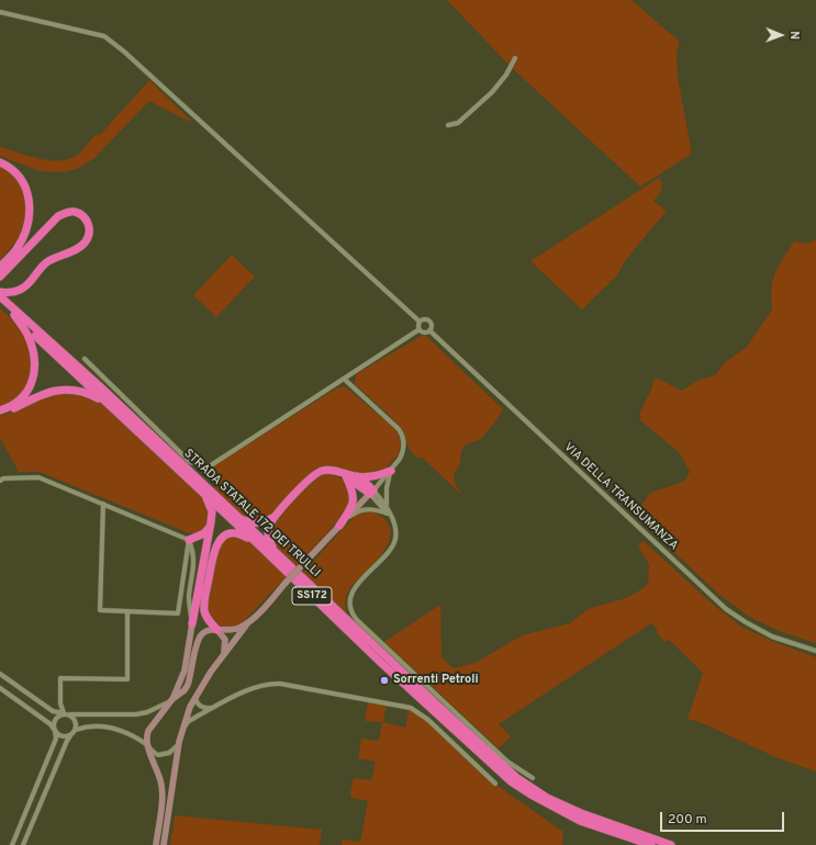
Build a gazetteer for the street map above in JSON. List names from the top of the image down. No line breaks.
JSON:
{"streets":{"highway":["STRADA STATALE 172 DEI TRULLI","SS172"],"street":["VIA DELLA TRANSUMANZA"]},"places":["Sorrenti Petroli"],"scale_bar":"200 m","north":"right"}
